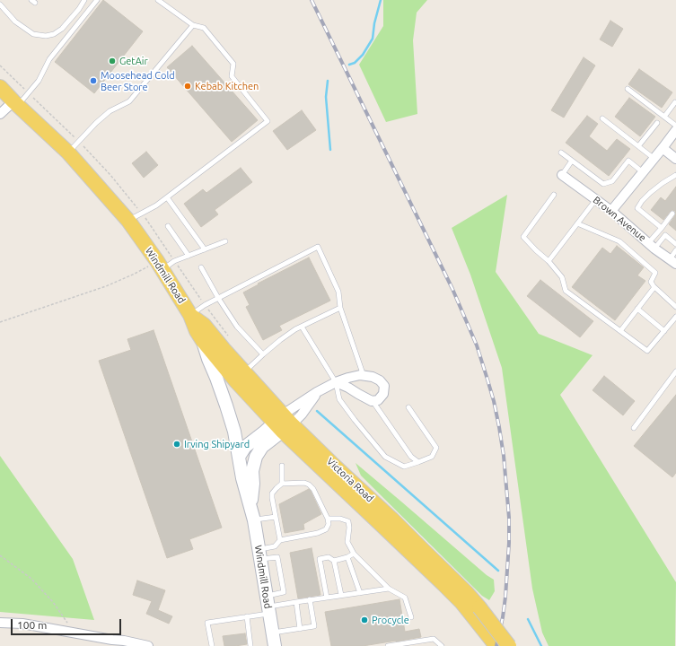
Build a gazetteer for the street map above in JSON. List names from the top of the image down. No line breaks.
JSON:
{"streets":{"main road":["Windmill Road","Victoria Road"],"street":["Brown Avenue"]},"crossings":[["Windmill Road","Victoria Road"]],"places":["GetAir","Moosehead Cold Beer Store","Kebab Kitchen","Irving Shipyard","Procycle"],"scale_bar":"100 m"}
